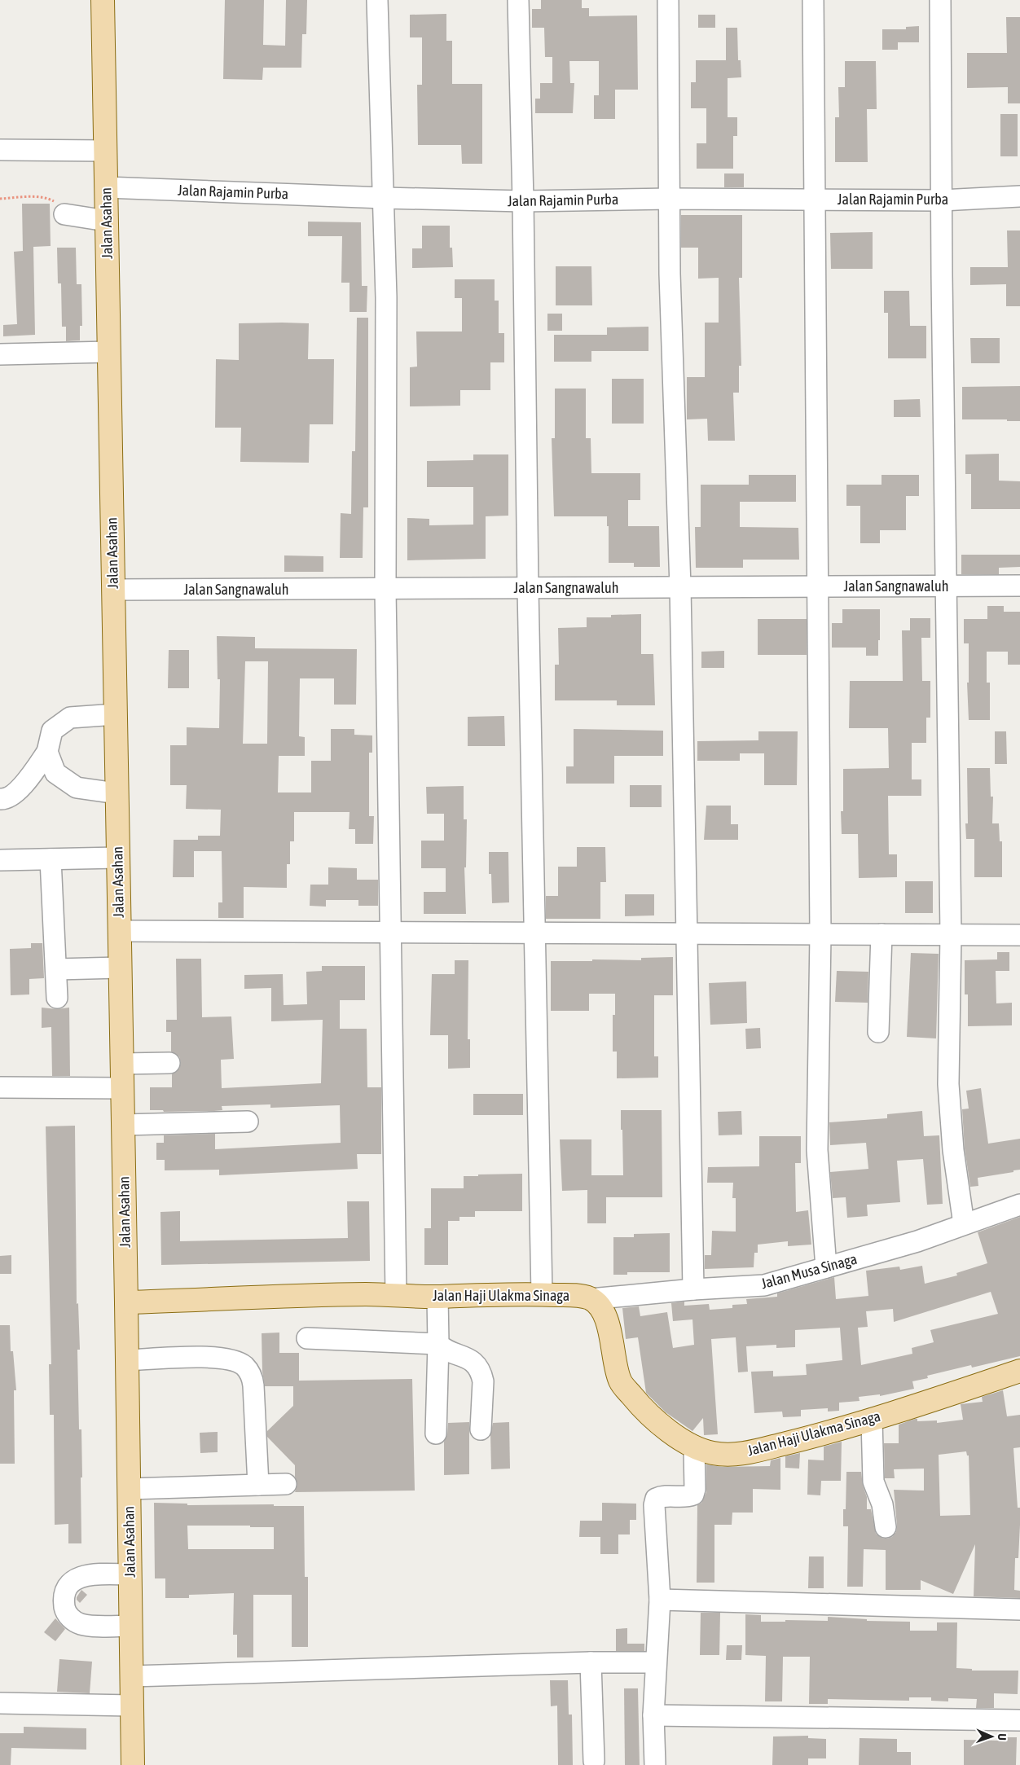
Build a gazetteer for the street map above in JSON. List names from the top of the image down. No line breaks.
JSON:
{"streets":{"main road":["Jalan Asahan","Jalan Haji Ulakma Sinaga"],"street":["Jalan Rajamin Purba","Jalan Sangnawaluh","Jalan Musa Sinaga"]},"crossings":[["Jalan Rajamin Purba","Jalan Asahan"],["Jalan Asahan","Jalan Sangnawaluh"],["Jalan Asahan","Jalan Haji Ulakma Sinaga"],["Jalan Musa Sinaga","Jalan Haji Ulakma Sinaga"]],"north":"right"}
